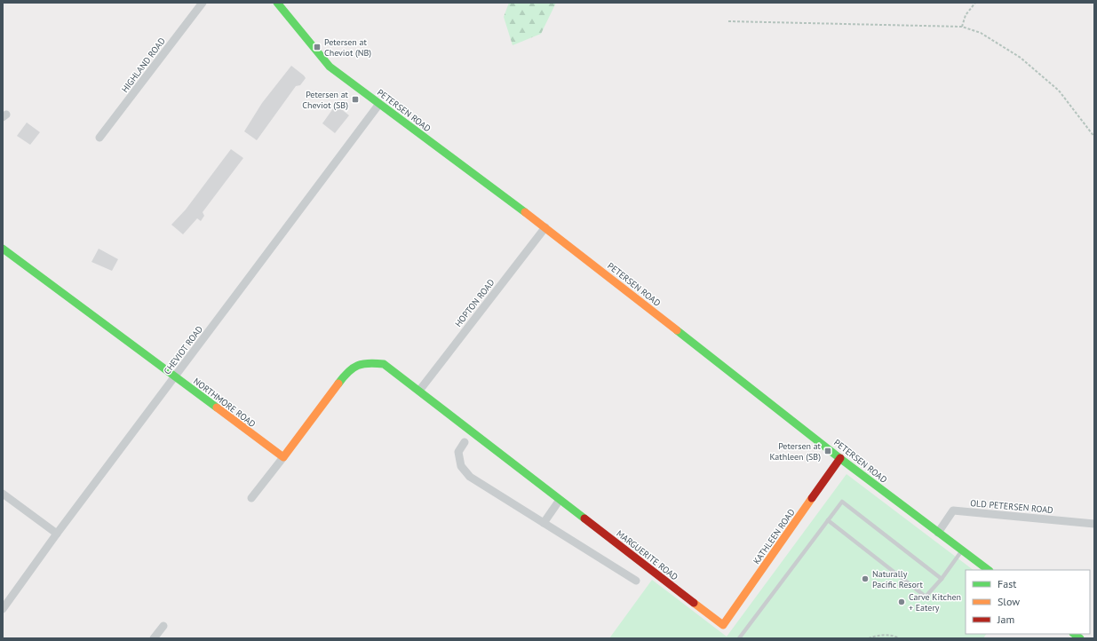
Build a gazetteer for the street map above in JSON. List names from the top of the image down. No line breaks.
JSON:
{"streets":{"street":["HIGHLAND ROAD","PETERSEN ROAD","HOPTON ROAD","CHEVIOT ROAD","NORTHMORE ROAD","OLD PETERSEN ROAD","KATHLEEN ROAD","MARGUERITE ROAD"]},"crossings":[["PETERSEN ROAD","HOPTON ROAD"],["PETERSEN ROAD","CHEVIOT ROAD"],["PETERSEN ROAD","OLD PETERSEN ROAD"],["PETERSEN ROAD","KATHLEEN ROAD"],["HOPTON ROAD","MARGUERITE ROAD"],["CHEVIOT ROAD","NORTHMORE ROAD"],["KATHLEEN ROAD","MARGUERITE ROAD"]],"places":{"transit":["Petersen at Cheviot (NB)","Petersen at Cheviot (SB)","Petersen at Kathleen (SB)"],"other":["Naturally Pacific Resort","Carve Kitchen + Eatery"]},"legend":["Fast","Slow","Jam"]}
